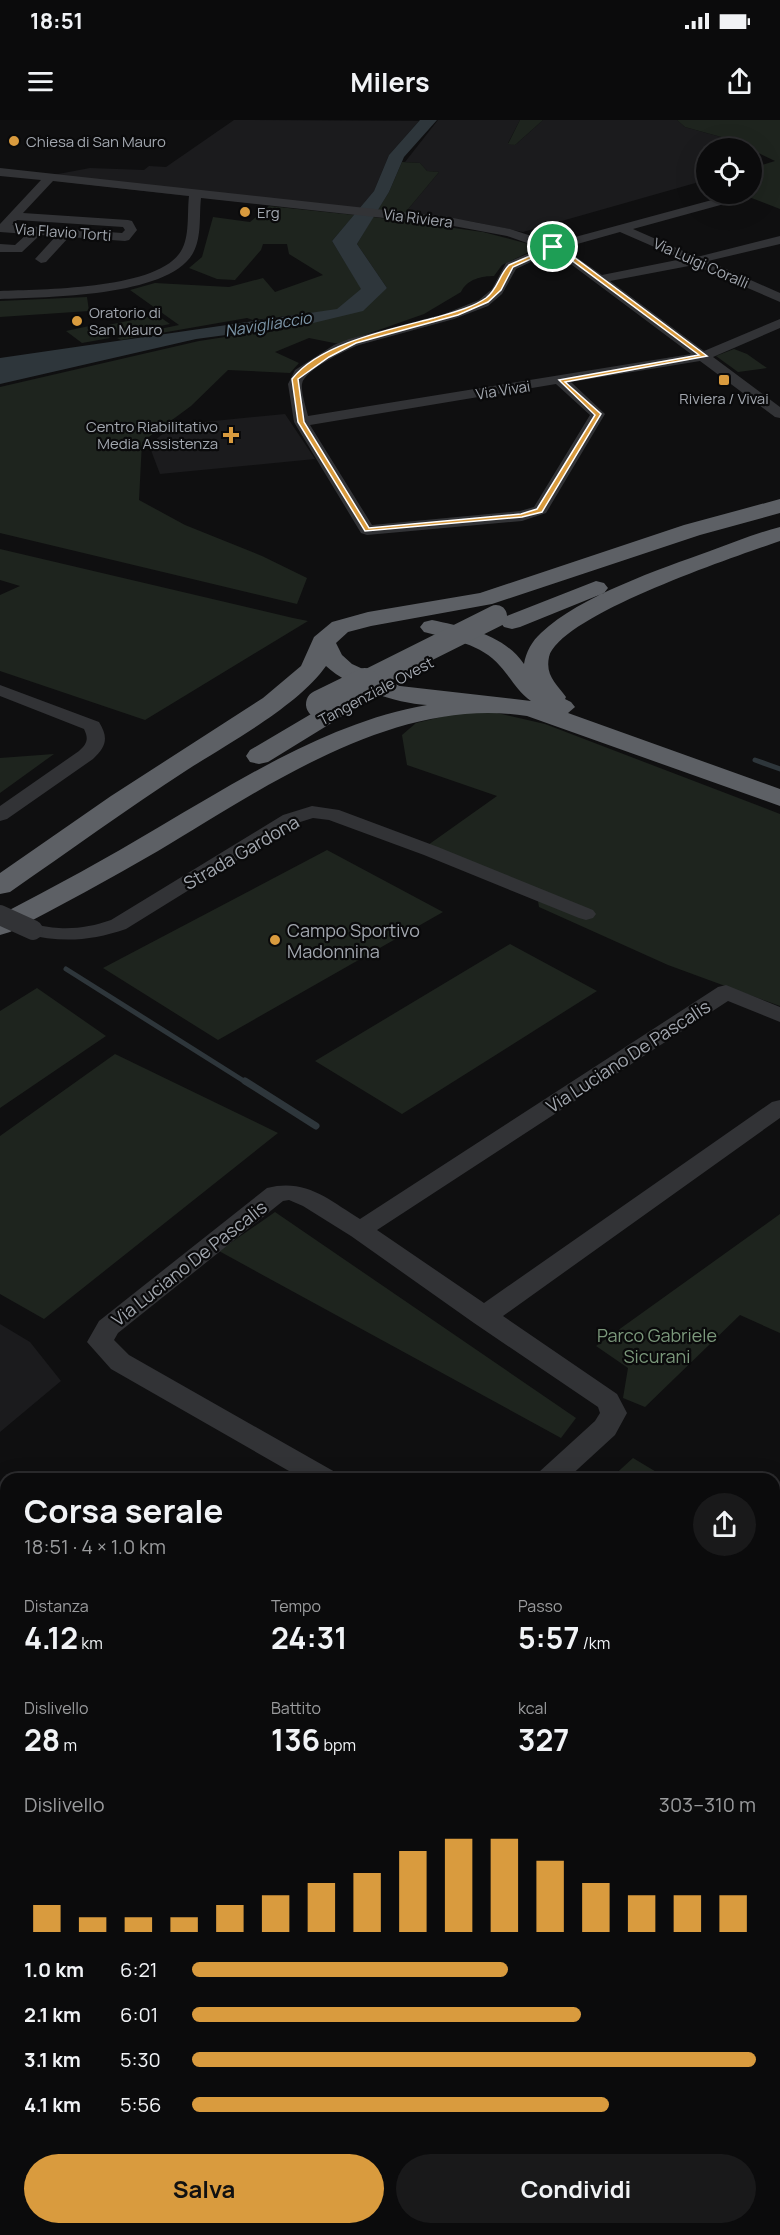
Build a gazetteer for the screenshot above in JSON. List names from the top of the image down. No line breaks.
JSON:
{"streets":{"highway":["Tangenziale Ovest"],"street":["Via Riviera","Via Flavio Torti","Via Luigi Coralli","Via Vivai","Strada Gardona","Via Luciano De Pascalis"]},"crossings":[["Via Riviera","Via Vivai"],["Tangenziale Ovest","Strada Gardona"]],"water":["Navigliaccio"],"parks":["Parco Gabriele Sicurani"],"places":{"other":["Chiesa di San Mauro","Erg","Oratorio di San Mauro","Campo Sportivo Madonnina"],"transit":["Riviera / Vivai"],"health":["Centro Riabilitativo Media Assistenza"]},"page":{"status":"18:51","header":"Milers","heading":["Corsa serale","18:51 · 4 × 1.0 km"],"stats":[["Distanza","4.12 km"],["Tempo","24:31"],["Passo","5:57 /km"],["Dislivello","28 m"],["Battito","136 bpm"],["kcal","327"]],"chart":["Dislivello","303–310 m"],"list":[{"name":"1.0 km","note":"6:21"},{"name":"2.1 km","note":"6:01"},{"name":"3.1 km","note":"5:30"},{"name":"4.1 km","note":"5:56"}],"buttons":["Salva","Condividi"]}}
